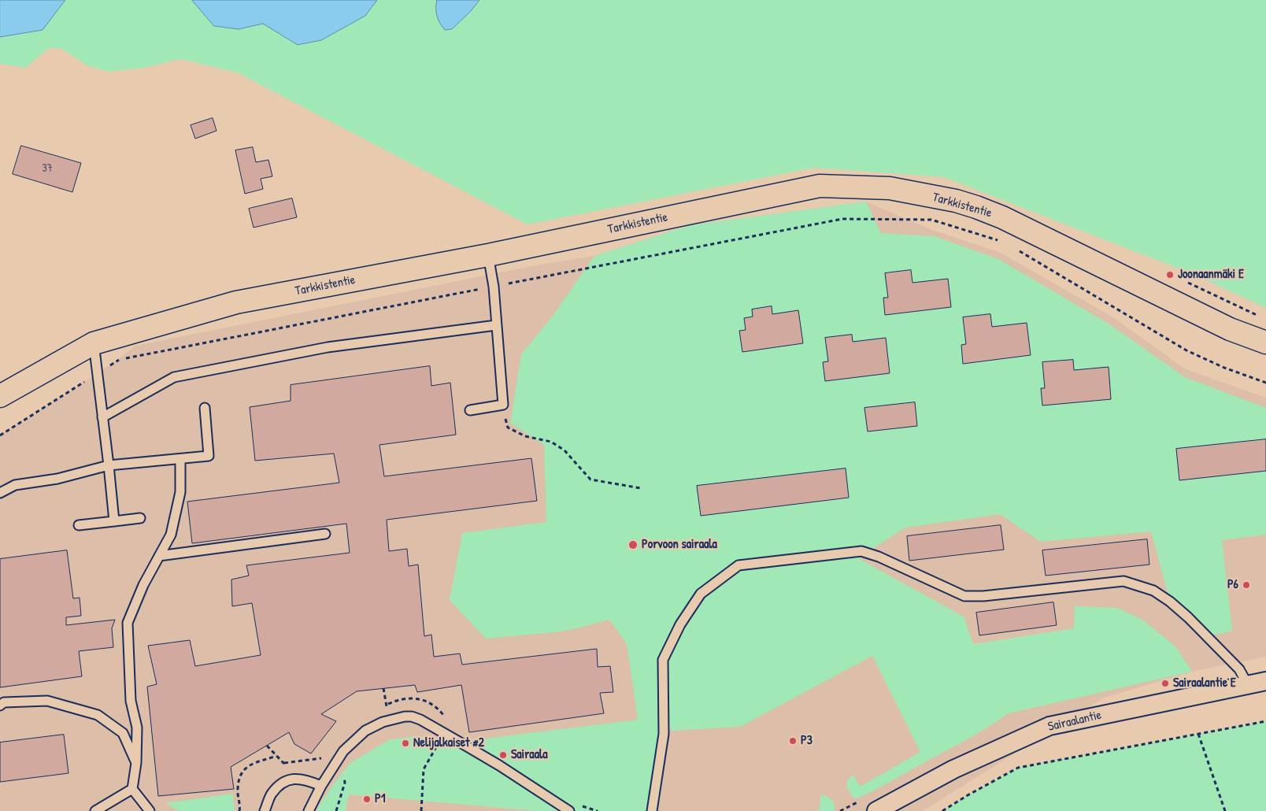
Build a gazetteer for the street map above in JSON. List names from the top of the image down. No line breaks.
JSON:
{"streets":{"street":["Tarkkistentie","Sairaalantie"]},"places":["Joonaanmäki E","Porvoon sairaala","P6","Sairaalantie E","P3","Nelijalkaiset #2","Sairaala","P1"],"house_numbers":["37"]}
